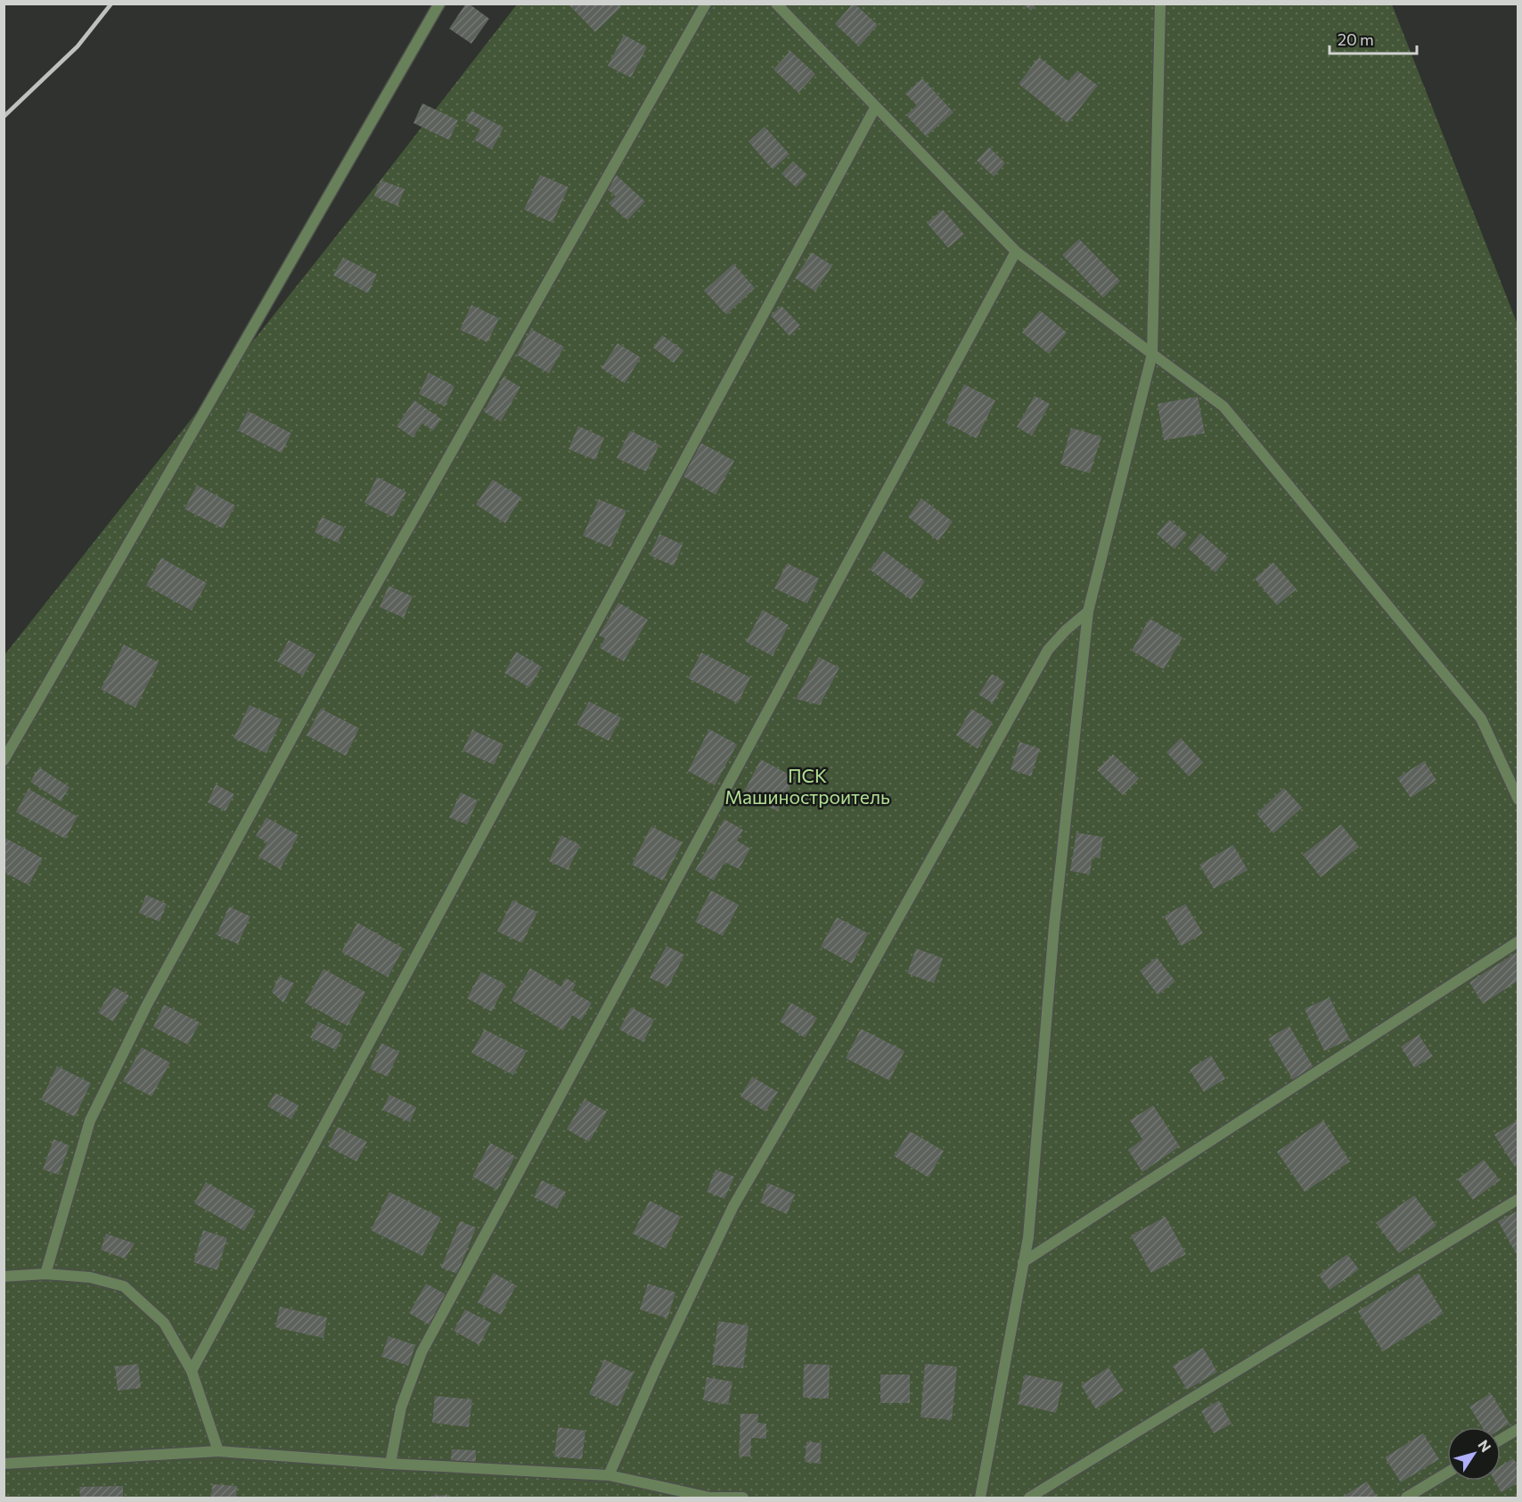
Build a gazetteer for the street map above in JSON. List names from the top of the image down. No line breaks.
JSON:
{"parks":["ПСК Машиностроитель"],"scale_bar":"20 m","north":"top right"}
